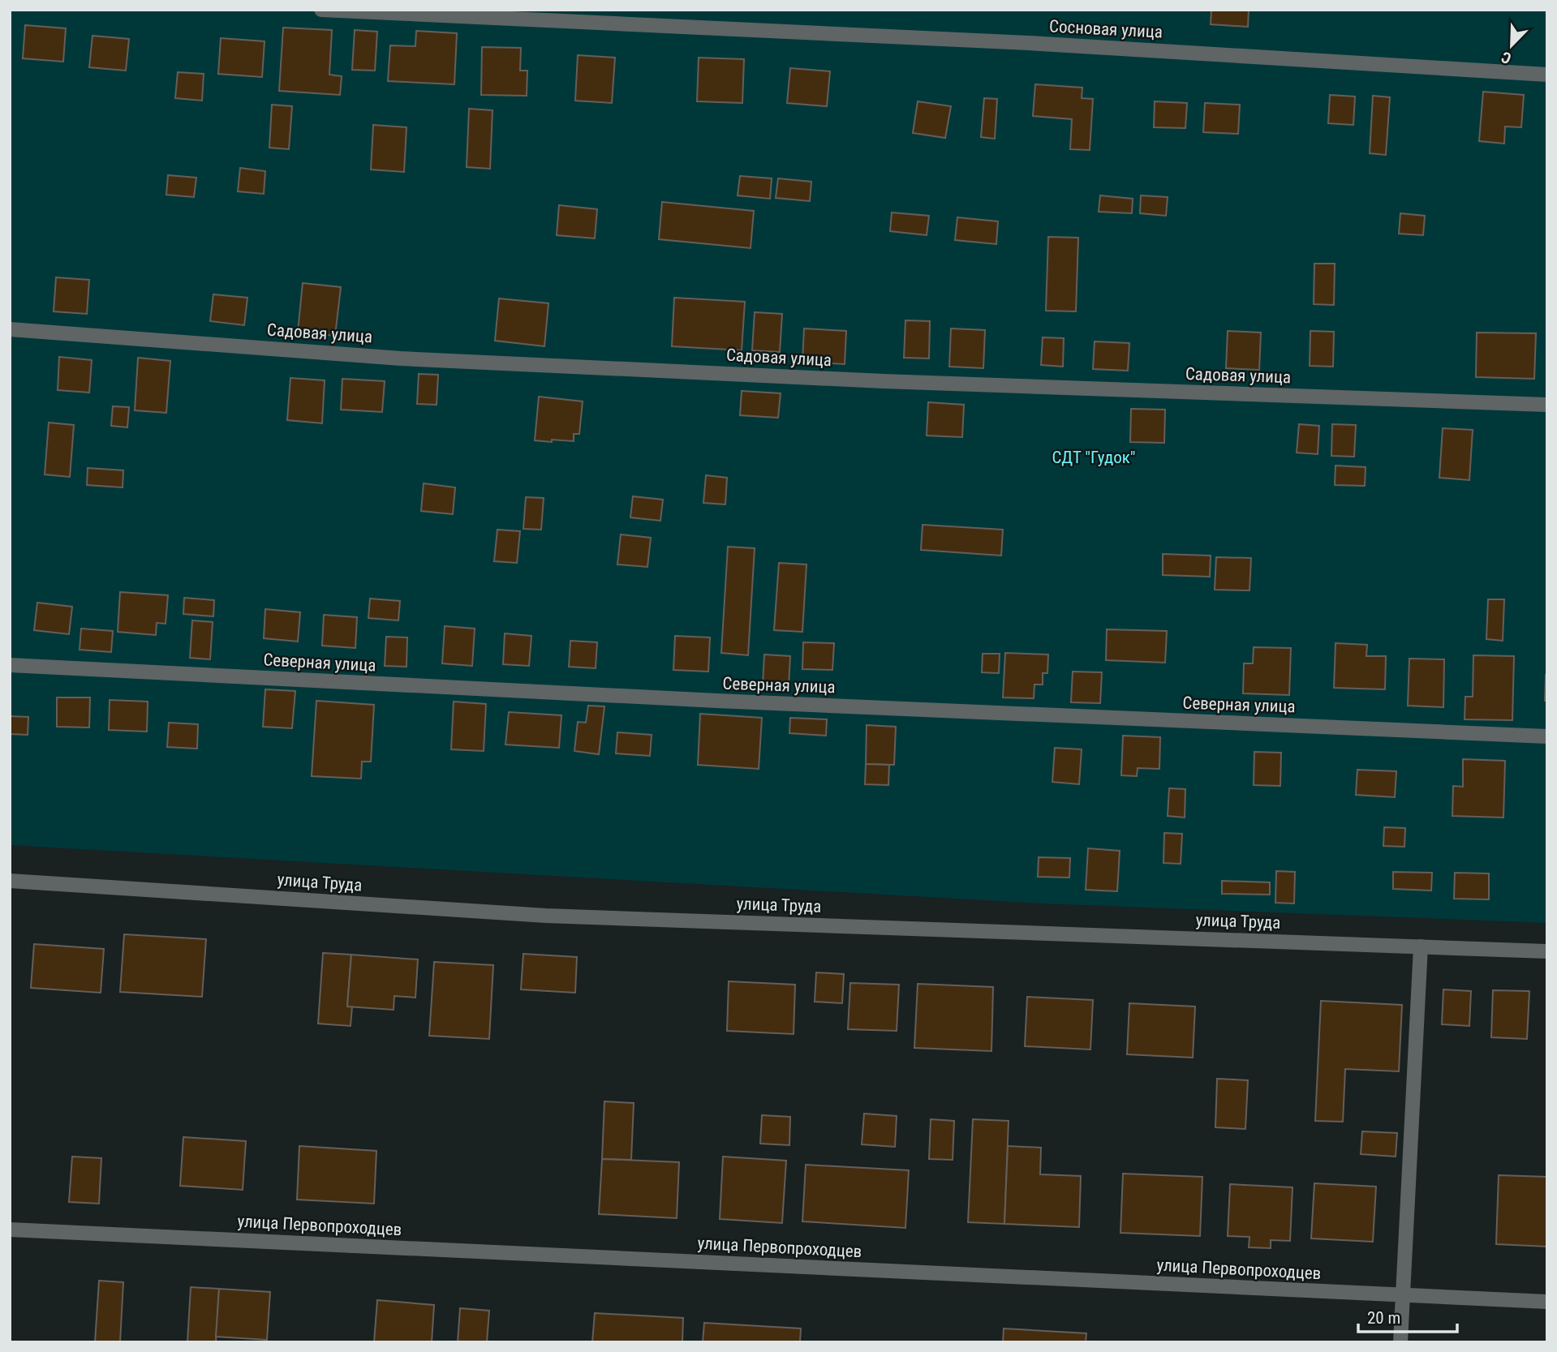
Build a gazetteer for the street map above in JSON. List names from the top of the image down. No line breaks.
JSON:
{"streets":{"street":["Сосновая улица","Садовая улица","Северная улица","улица Труда","улица Первопроходцев"]},"parks":["СДТ \"Гудок\""],"scale_bar":"20 m","north":"bottom left"}
